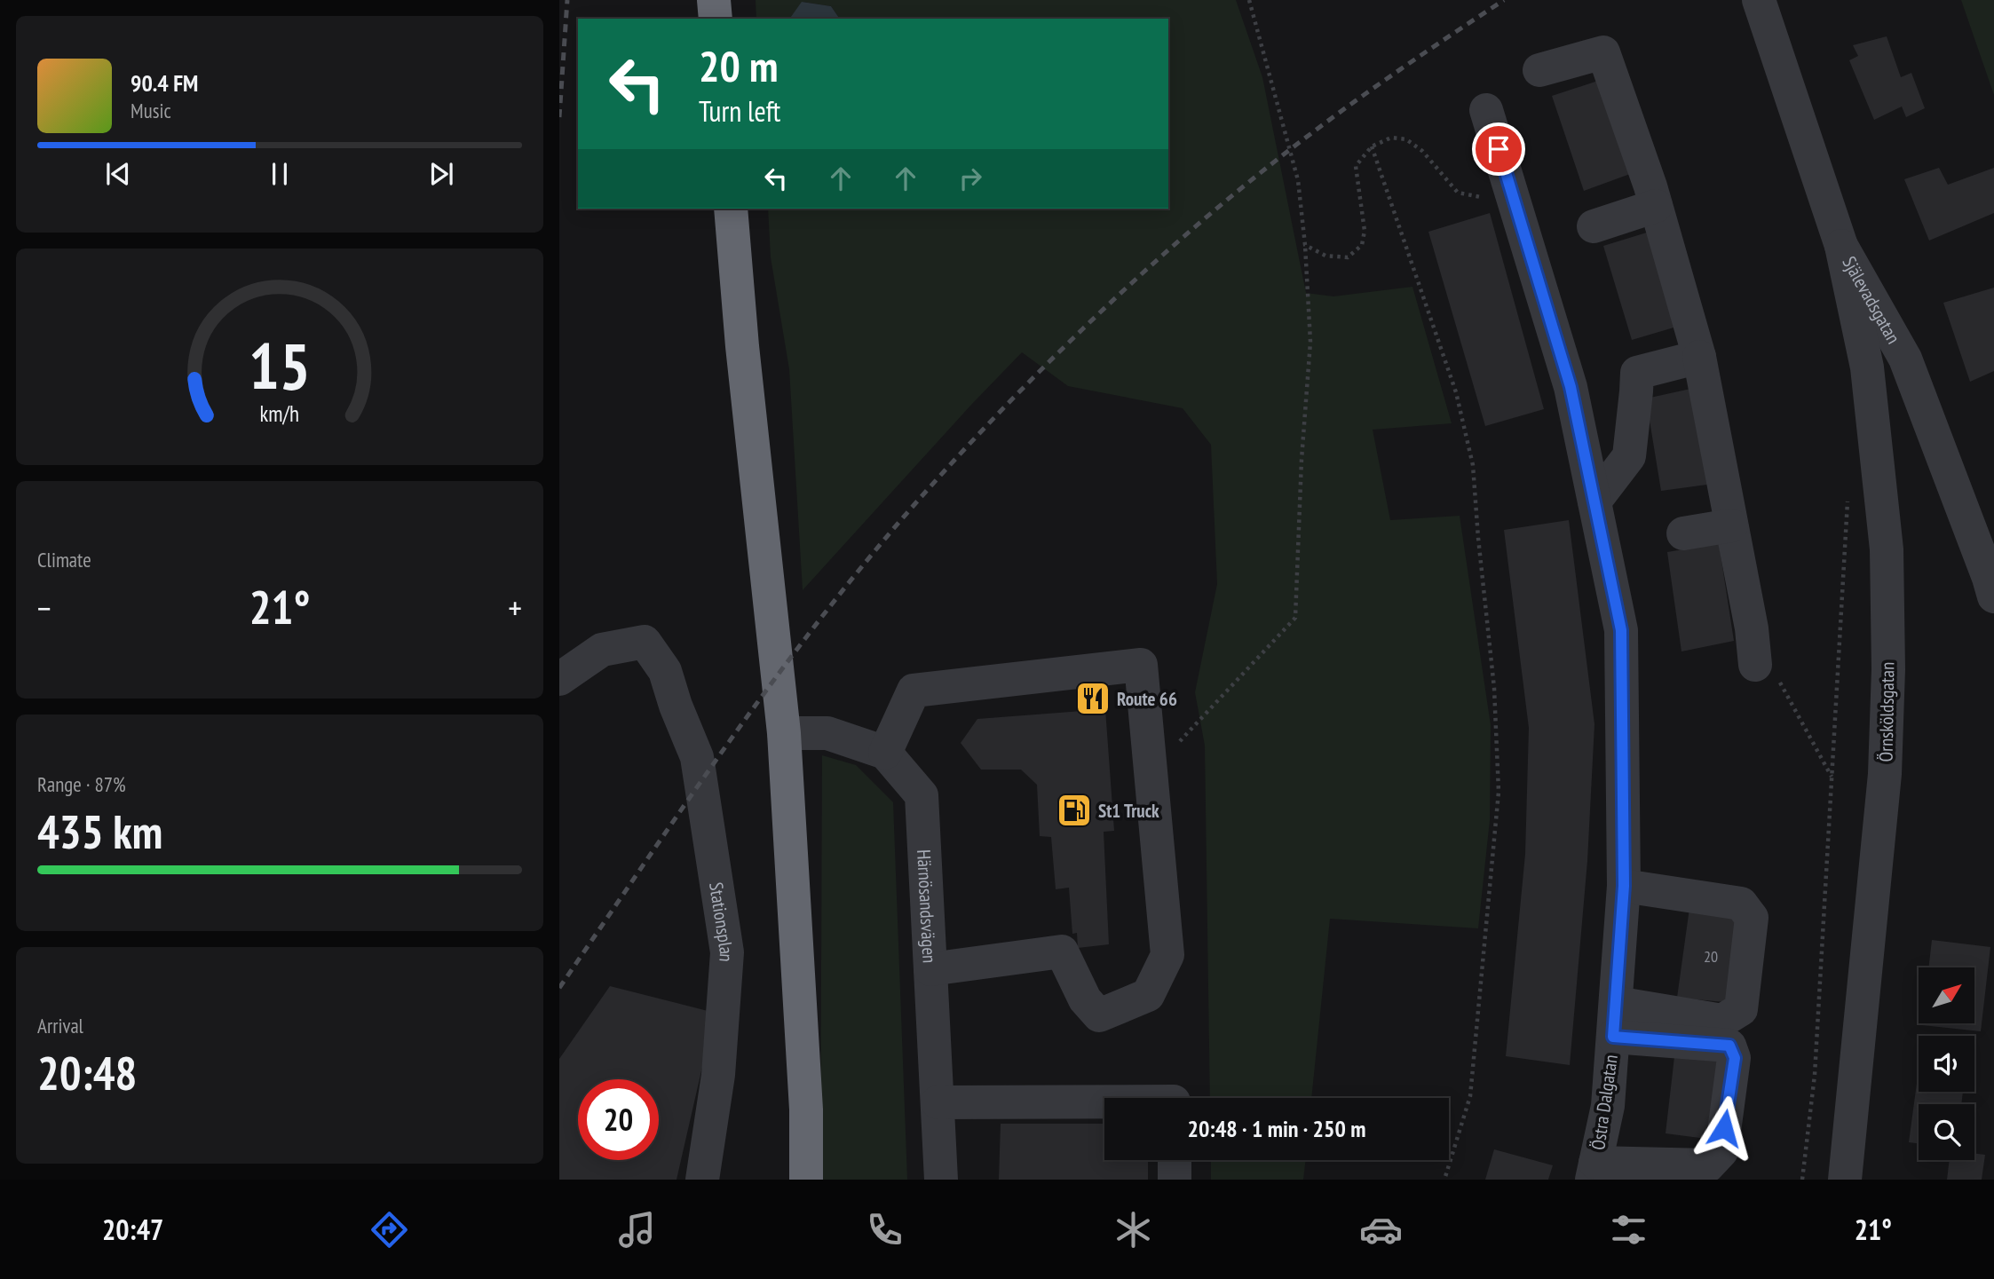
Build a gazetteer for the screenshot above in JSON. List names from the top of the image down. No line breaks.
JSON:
{"streets":{"street":["Själevadsgatan","Örnsköldsgatan","Härnösandsvägen","Stationsplan","Östra Dalgatan"]},"crossings":[["Själevadsgatan","Örnsköldsgatan"]],"places":{"restaurant":["Route 66"],"fuel station":["St1 Truck"]},"house_numbers":["20"],"north":"top right","page":{"turn":["20 m","Turn left"],"song":["90.4 FM","Music"],"tile":["Climate",["Range · 87%","435 km"],["Arrival","20:48"]],"heat":["−","21°","+"],"limit":"20","trip":"20:48 · 1 min · 250 m","tabs":["20:47","21°"],"gauge":["15","km/h"]}}
